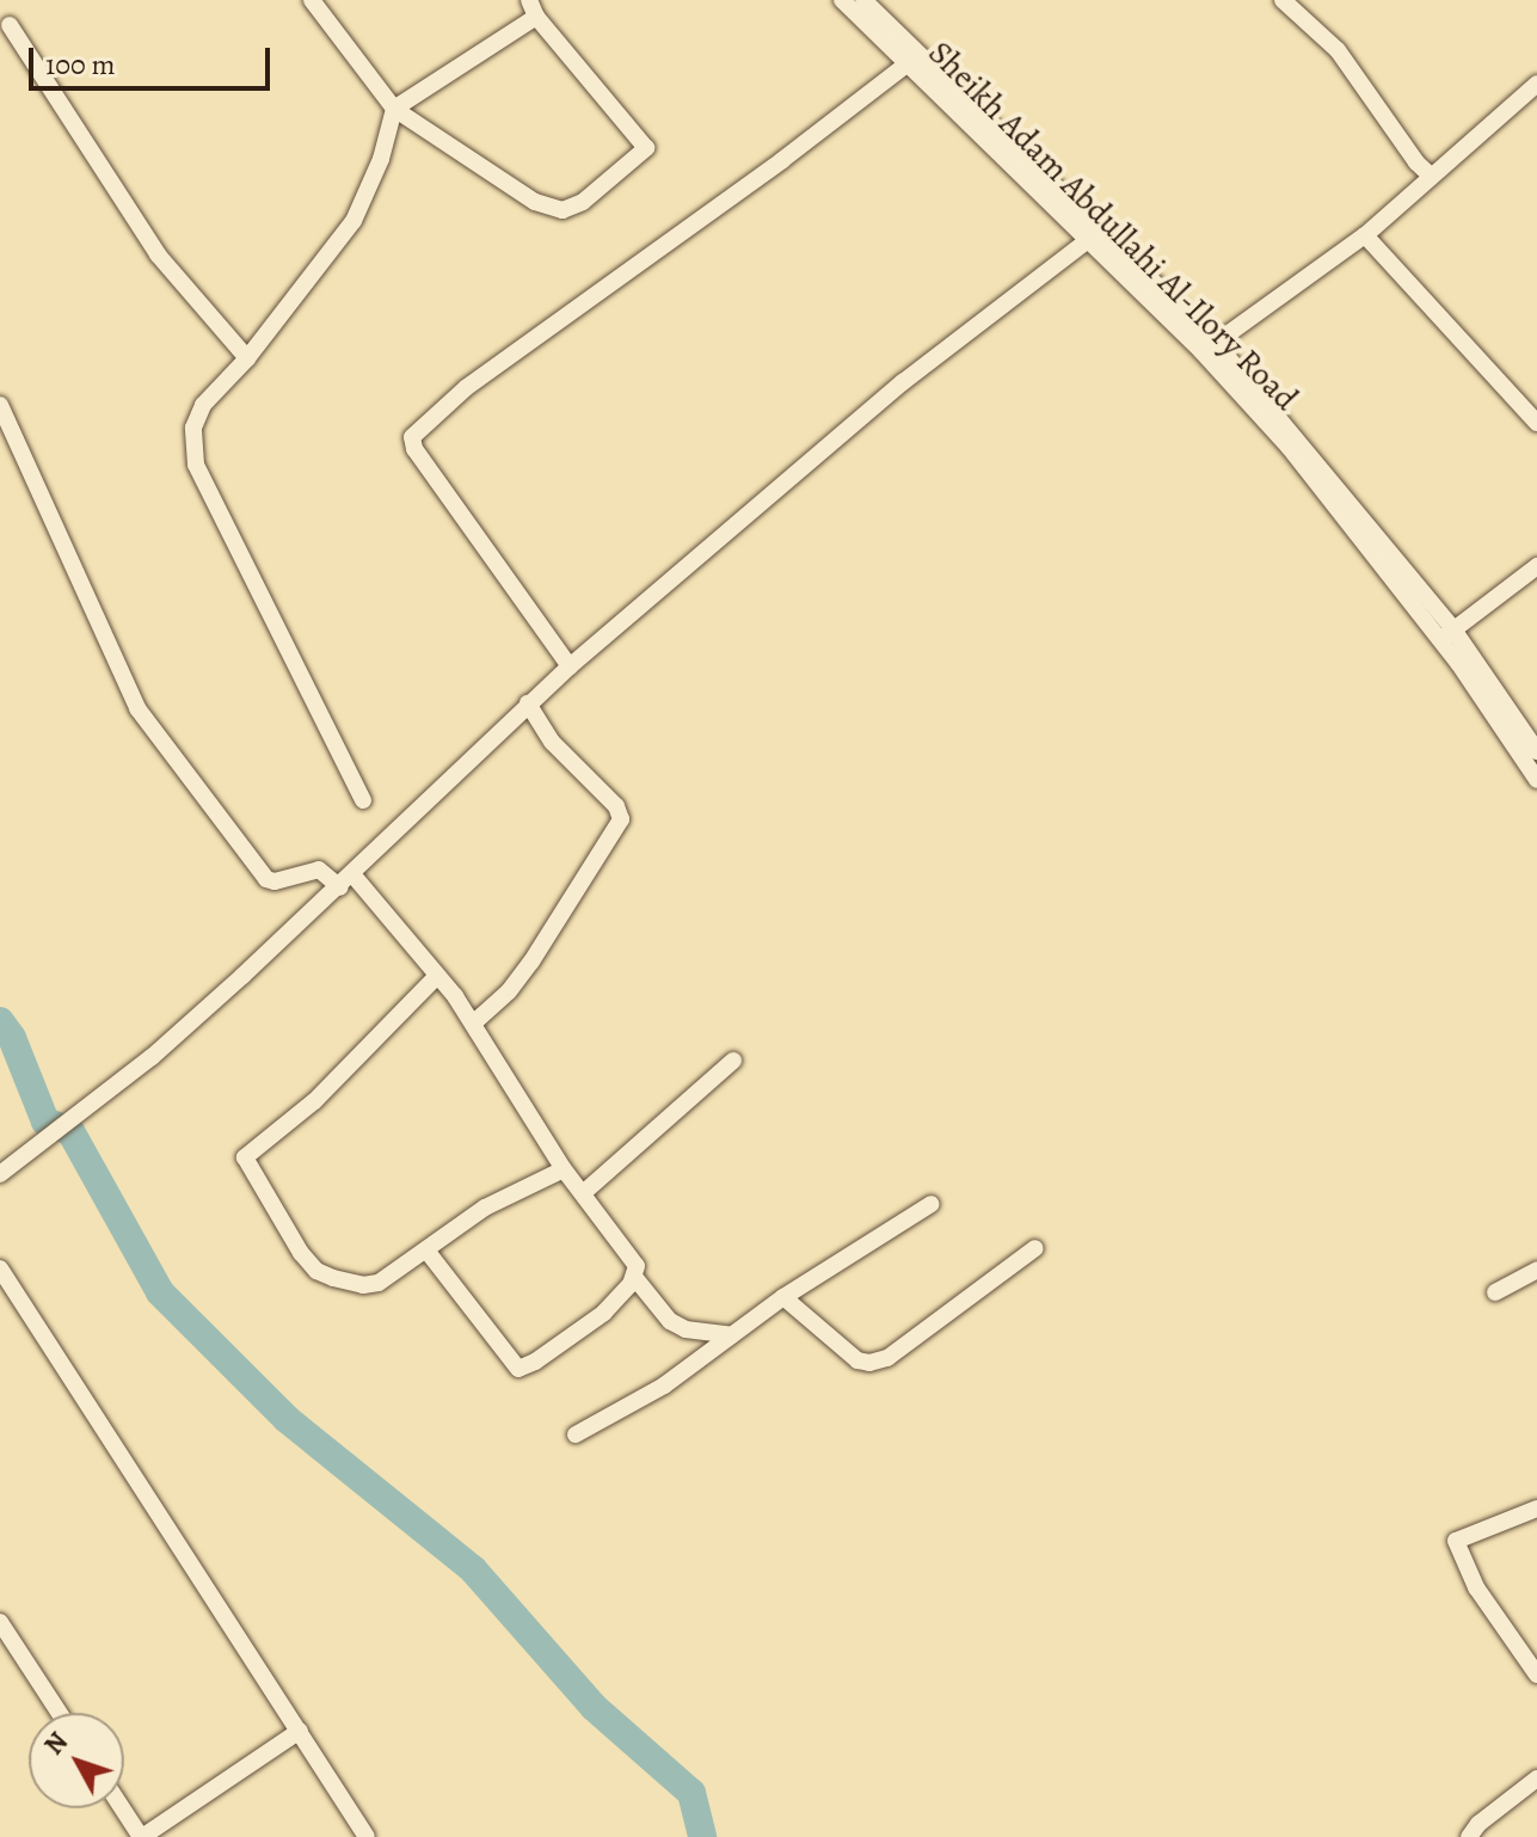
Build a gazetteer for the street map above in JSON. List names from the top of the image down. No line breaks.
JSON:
{"streets":{"street":["Sheikh Adam Abdullahi Al-Ilory Road"]},"scale_bar":"100 m","north":"top left"}
